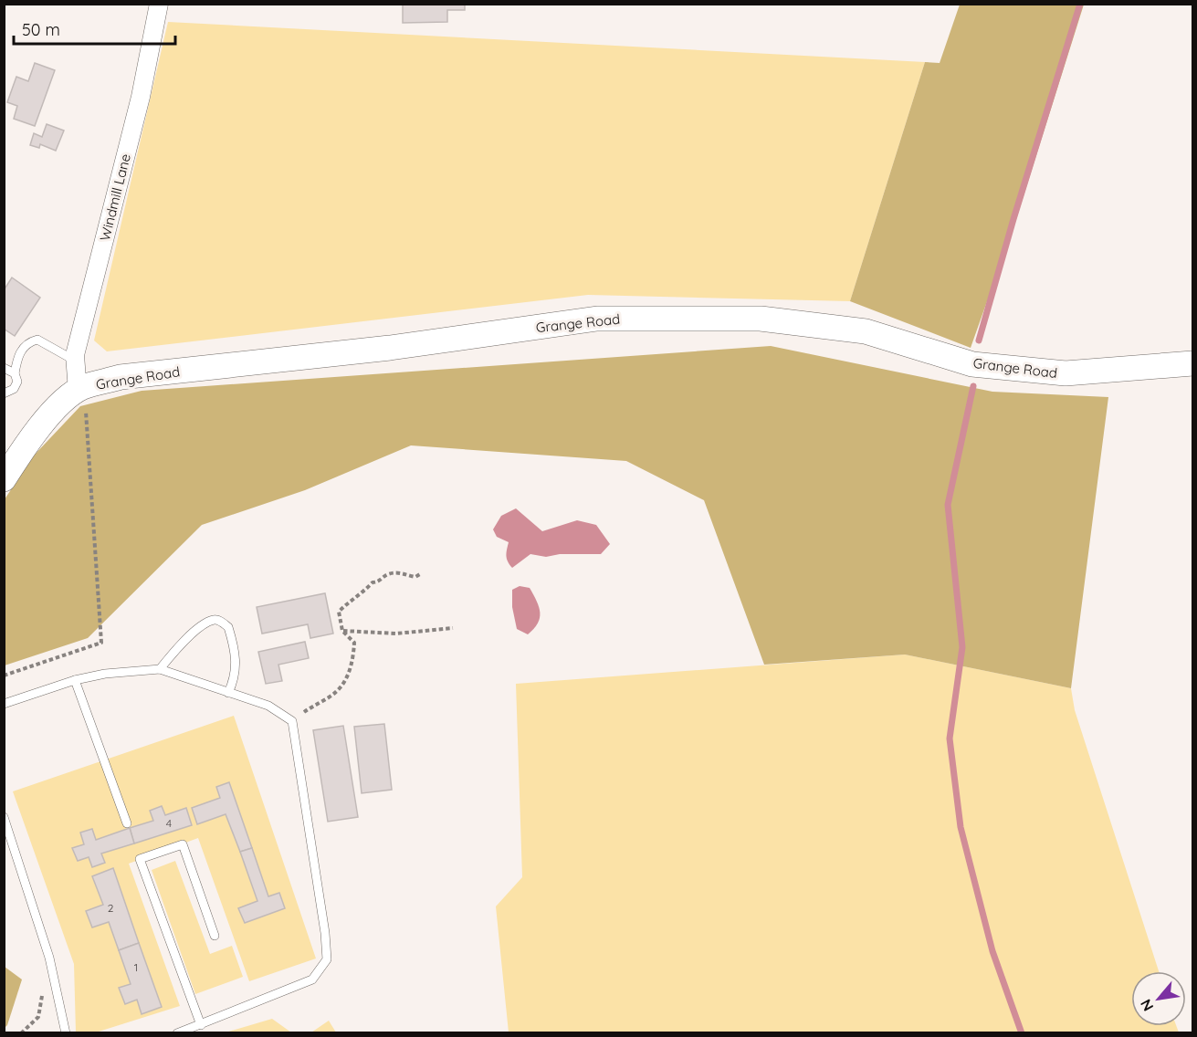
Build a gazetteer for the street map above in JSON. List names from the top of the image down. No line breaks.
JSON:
{"streets":{"main road":["Grange Road"],"street":["Windmill Lane"]},"crossings":[["Windmill Lane","Grange Road"]],"house_numbers":["4","2","1"],"scale_bar":"50 m","north":"bottom left"}
